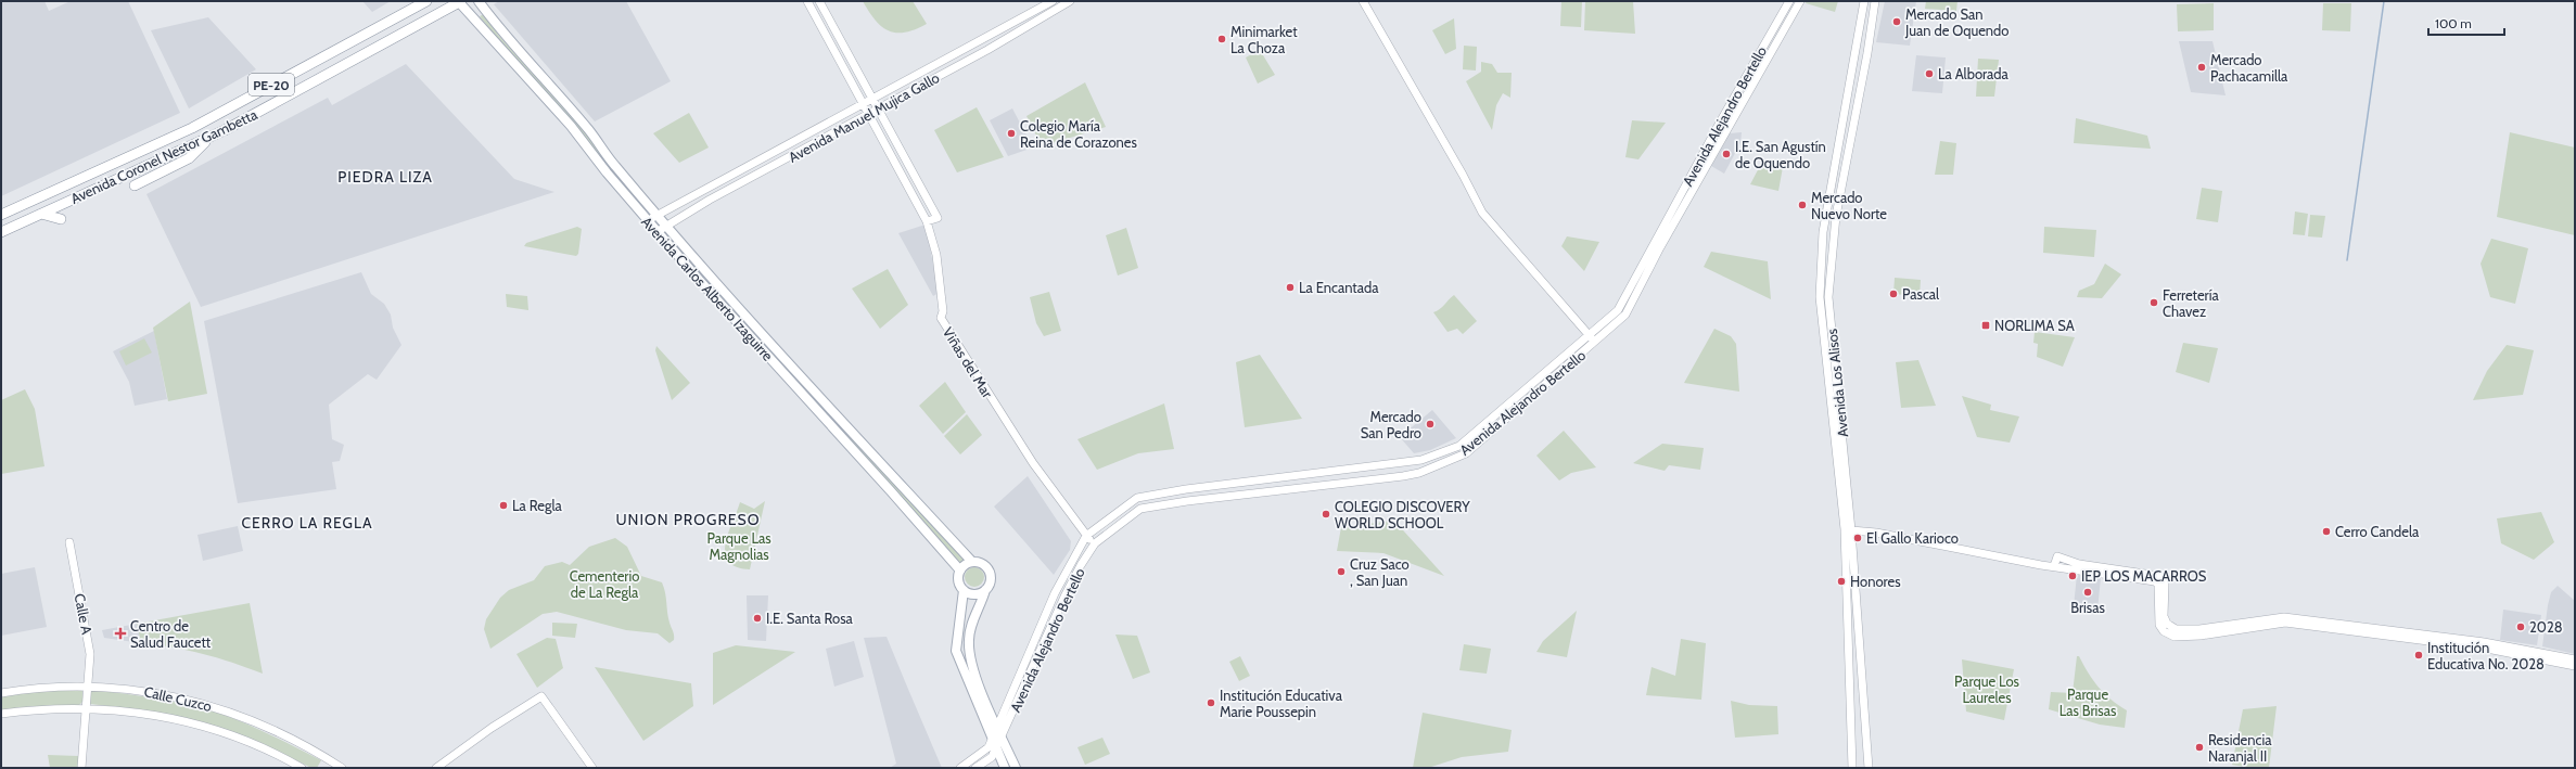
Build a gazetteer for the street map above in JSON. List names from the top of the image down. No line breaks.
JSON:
{"streets":{"highway":["PE-20","Avenida Coronel Nestor Gambetta"],"main road":["Avenida Carlos Alberto Izaguirre"],"street":["Avenida Alejandro Bertello","Avenida Manuel Mujica Gallo","Viñas del Mar","Avenida Los Alisos","Calle A","Calle Cuzco"]},"crossings":[["Avenida Alejandro Bertello","Viñas del Mar"],["Avenida Manuel Mujica Gallo","Avenida Carlos Alberto Izaguirre"],["Avenida Manuel Mujica Gallo","Viñas del Mar"],["Avenida Coronel Nestor Gambetta","Avenida Carlos Alberto Izaguirre"],["Calle A","Calle Cuzco"]],"districts":["PIEDRA LIZA","UNION PROGRESO","CERRO LA REGLA"],"parks":["Parque Las Magnolias","Cementerio de La Regla","Parque Los Laureles","Parque Las Brisas"],"places":{"other":["Mercado San Juan de Oquendo","Minimarket La Choza","Mercado Pachacamilla","La Alborada","Colegio María Reina de Corazones","I.E. San Agustín de Oquendo","Mercado Nuevo Norte","La Encantada","Pascal","Ferretería Chavez","Mercado San Pedro","La Regla","COLEGIO DISCOVERY WORLD SCHOOL","Cerro Candela","El Gallo Karioco","Cruz Saco , San Juan","IEP LOS MACARROS","Honores","Brisas","I.E. Santa Rosa","2028","Institución Educativa No. 2028","Institución Educativa Marie Poussepin","Residencia Naranjal II"],"transit":["NORLIMA SA"],"health":["Centro de Salud Faucett"]},"scale_bar":"100 m"}
